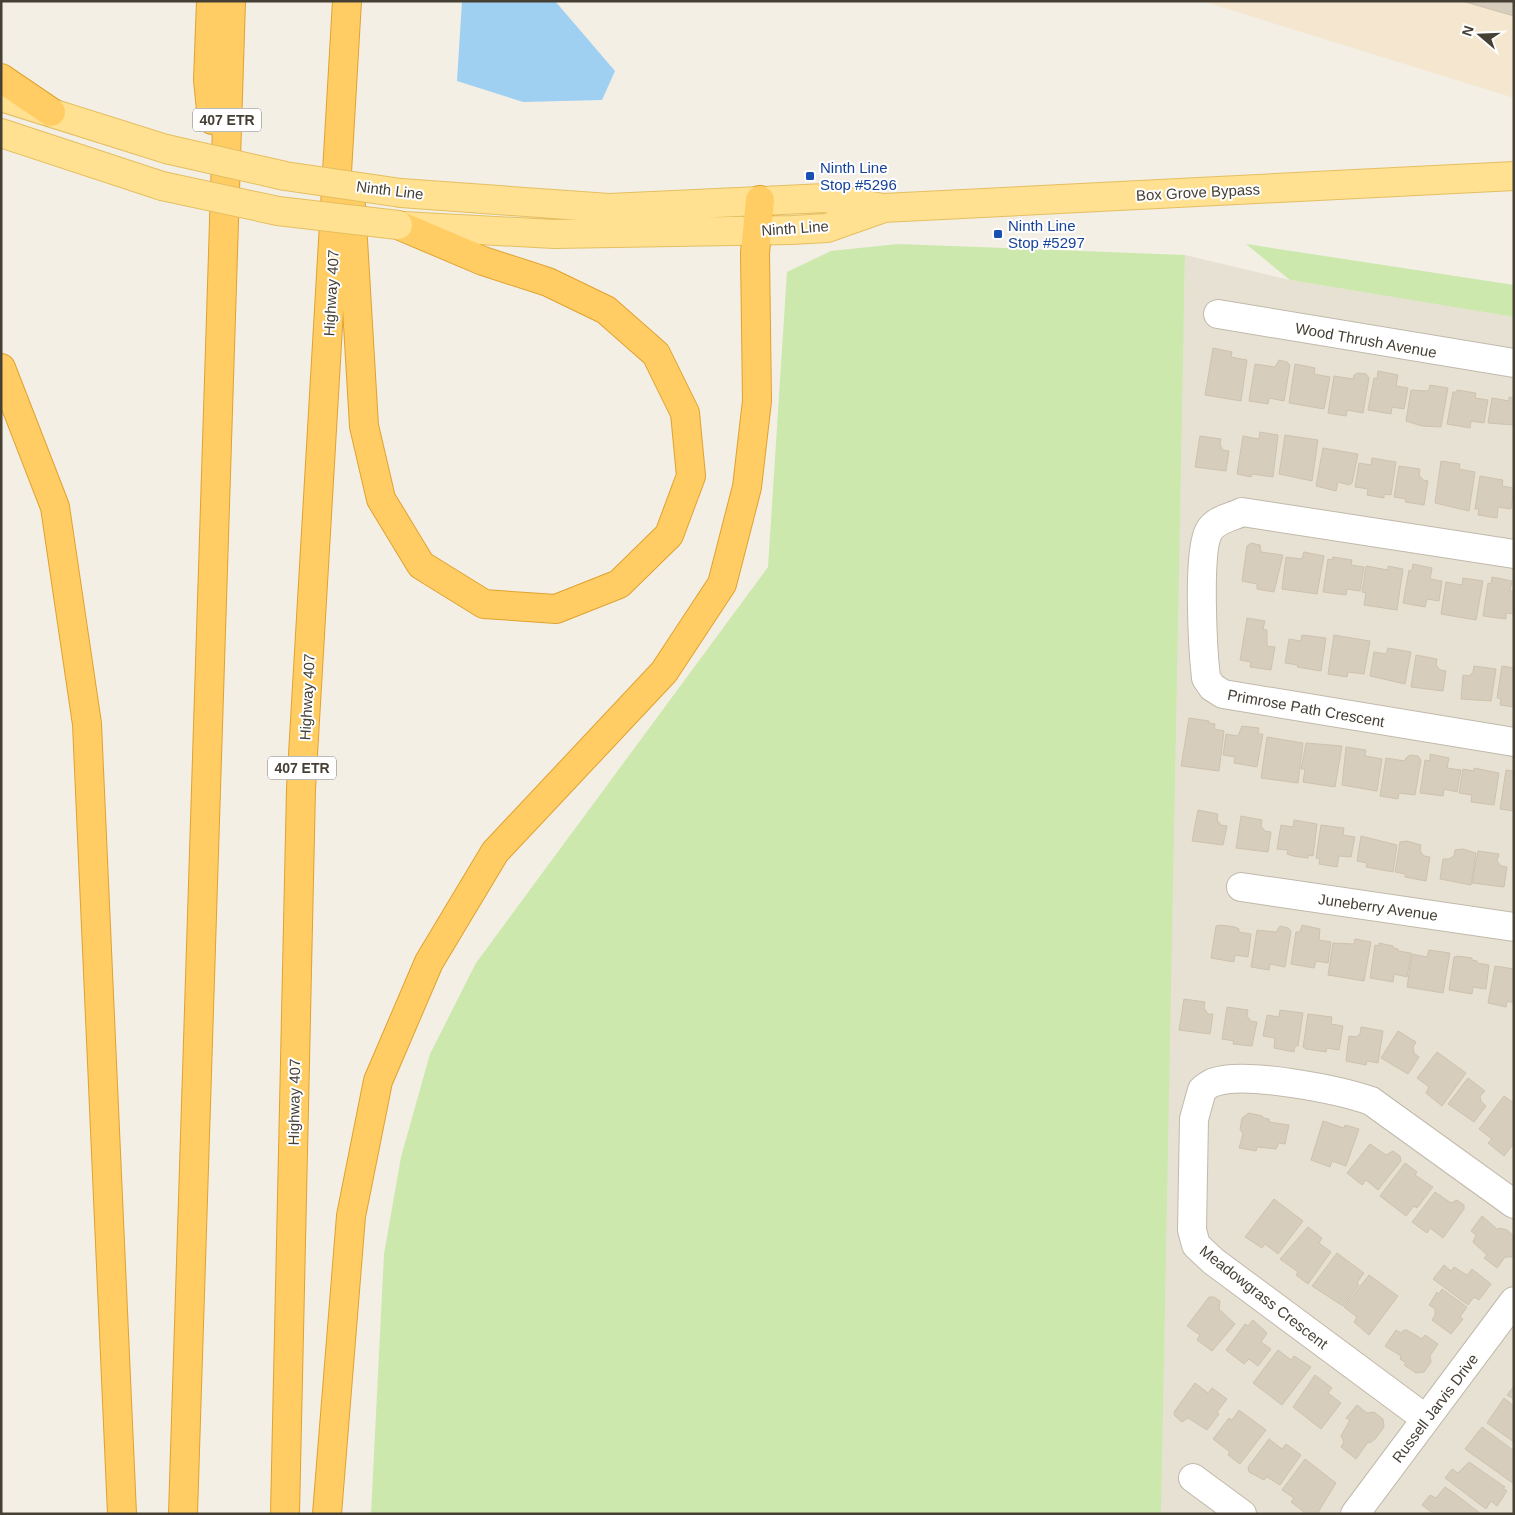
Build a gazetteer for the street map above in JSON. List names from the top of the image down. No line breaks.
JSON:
{"streets":{"highway":["407 ETR","Highway 407"],"main road":["Ninth Line","Box Grove Bypass"],"street":["Wood Thrush Avenue","Primrose Path Crescent","Juneberry Avenue","Meadowgrass Crescent","Russell Jarvis Drive"]},"crossings":[["Ninth Line","Box Grove Bypass"],["Meadowgrass Crescent","Russell Jarvis Drive"]],"places":{"transit":["Ninth Line Stop #5296","Ninth Line Stop #5297"]},"north":"left"}
